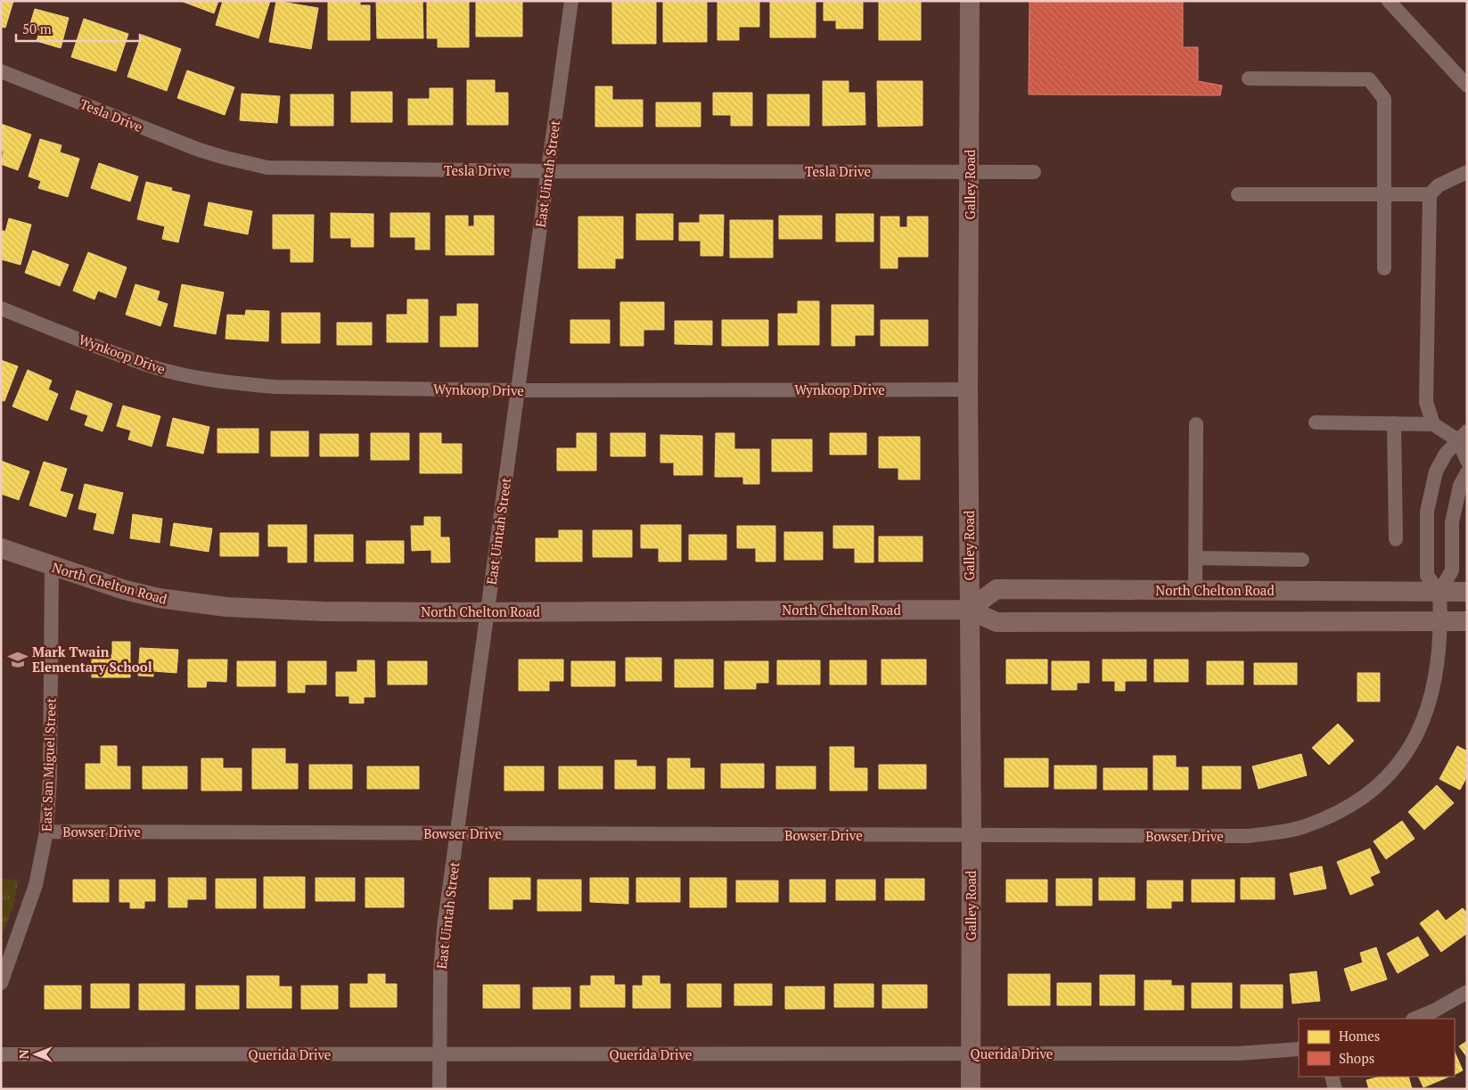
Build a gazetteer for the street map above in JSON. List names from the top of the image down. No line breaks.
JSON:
{"streets":{"main road":["Galley Road","North Chelton Road"],"street":["Tesla Drive","East Uintah Street","Wynkoop Drive","East San Miguel Street","Bowser Drive","Querida Drive"]},"crossings":[["Tesla Drive","East Uintah Street"],["Tesla Drive","Galley Road"],["East Uintah Street","Wynkoop Drive"],["East Uintah Street","North Chelton Road"],["East Uintah Street","Bowser Drive"],["East Uintah Street","Querida Drive"],["Galley Road","Wynkoop Drive"],["Galley Road","North Chelton Road"],["Galley Road","Bowser Drive"],["Galley Road","Querida Drive"],["North Chelton Road","East San Miguel Street"],["North Chelton Road","Bowser Drive"],["East San Miguel Street","Bowser Drive"]],"places":{"school or university":["Mark Twain Elementary School"]},"legend":["Homes","Shops"],"scale_bar":"50 m","north":"left"}
